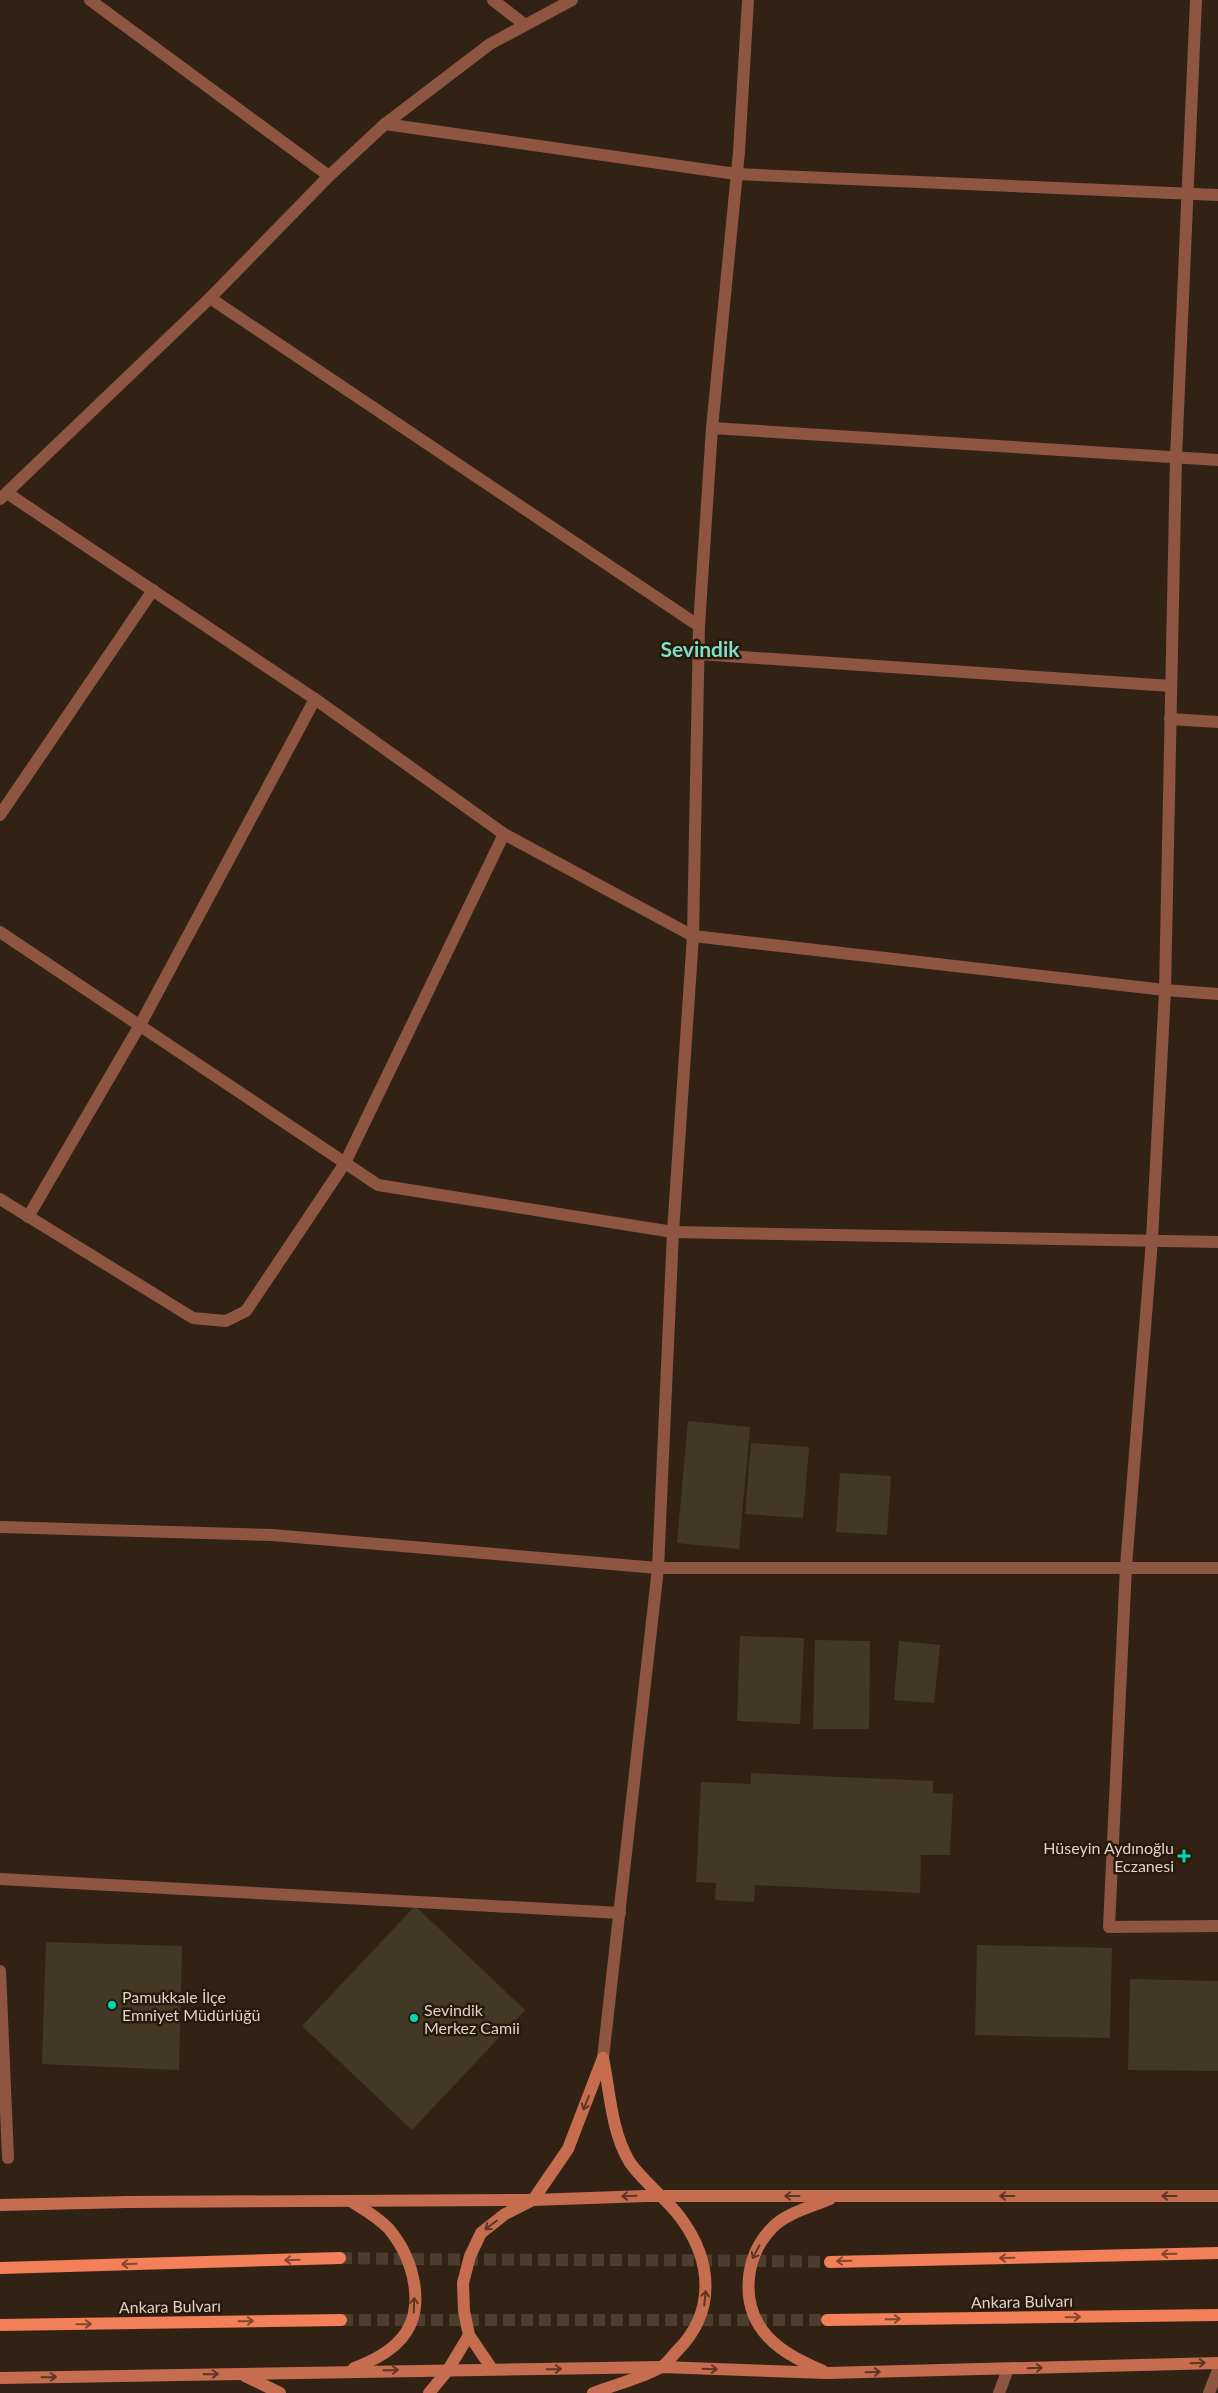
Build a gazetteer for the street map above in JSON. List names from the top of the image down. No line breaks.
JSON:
{"streets":{"main road":["Ankara Bulvarı"]},"districts":["Sevindik"],"places":{"health":["Hüseyin Aydınoğlu Eczanesi"],"other":["Pamukkale İlçe Emniyet Müdürlüğü","Sevindik Merkez Camii"]}}
